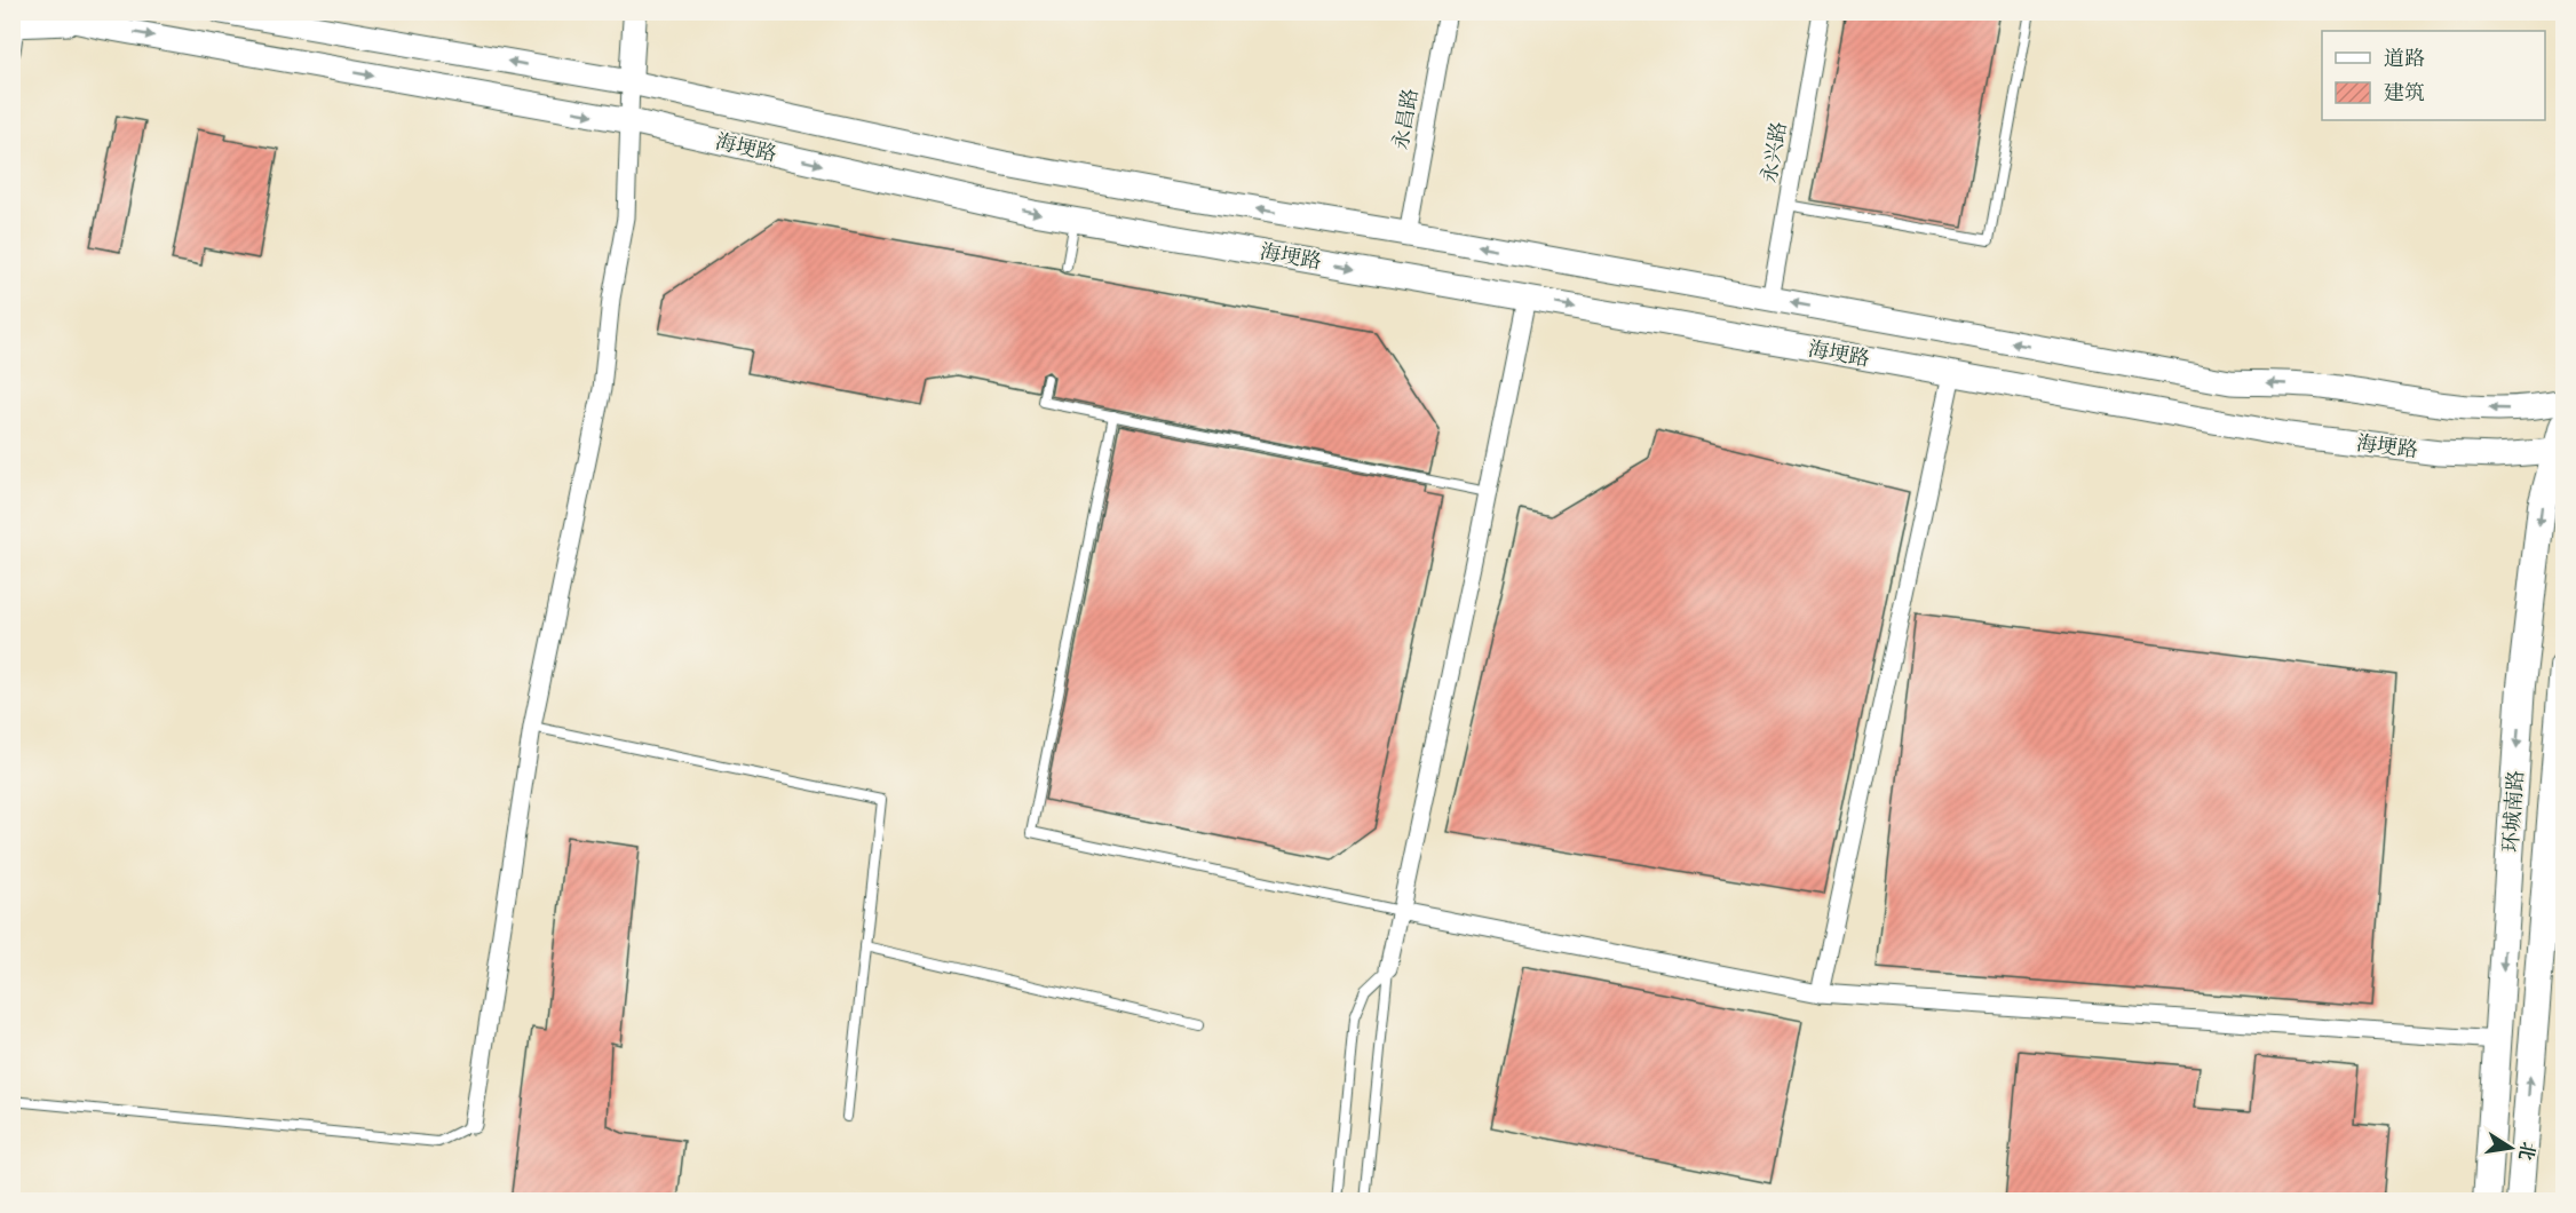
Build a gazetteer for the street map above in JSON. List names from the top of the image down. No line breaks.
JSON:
{"streets":{"main road":["海埂路","环城南路"],"street":["永昌路","永兴路"]},"crossings":[["永昌路","海埂路"],["海埂路","永兴路"],["海埂路","环城南路"]],"legend":["道路","建筑"],"north":"right"}
